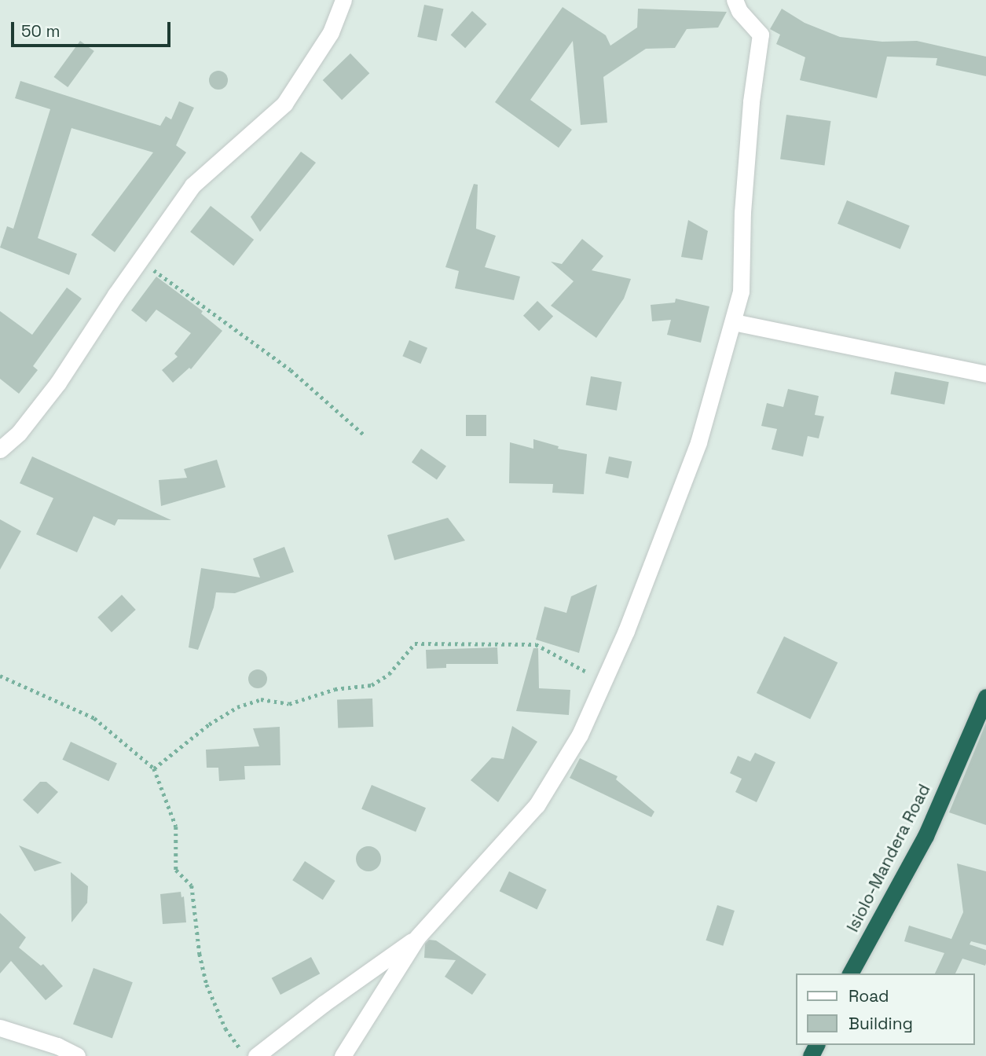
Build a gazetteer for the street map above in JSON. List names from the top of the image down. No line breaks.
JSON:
{"streets":{"highway":["Isiolo-Mandera Road"]},"legend":["Road","Building"],"scale_bar":"50 m"}
